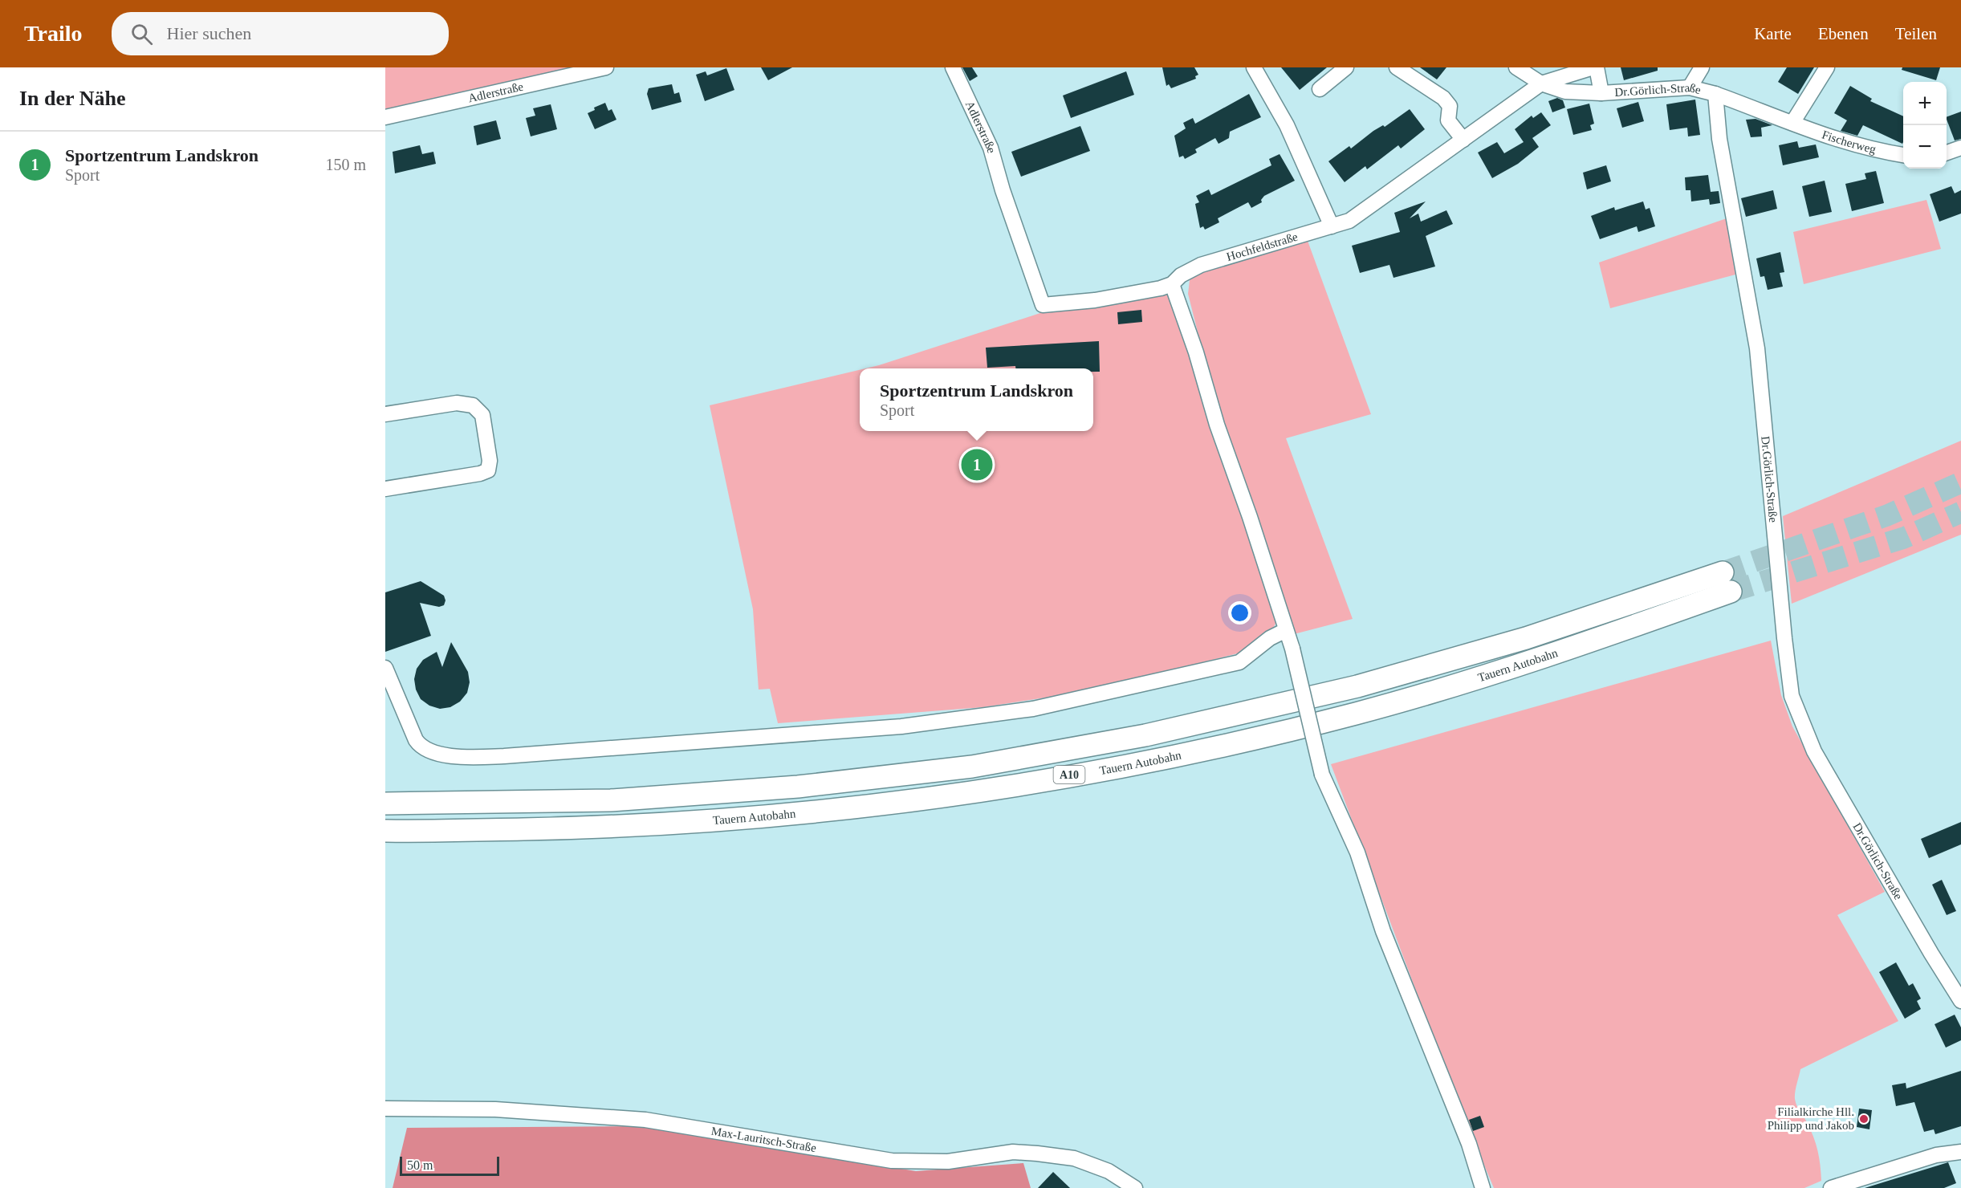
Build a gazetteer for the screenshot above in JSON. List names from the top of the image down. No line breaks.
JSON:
{"streets":{"highway":["Tauern Autobahn","A10"],"street":["Adlerstraße","Dr.Görlich-Straße","Fischerweg","Hochfeldstraße","Max-Lauritsch-Straße"]},"crossings":[["Adlerstraße","Hochfeldstraße"],["Dr.Görlich-Straße","Fischerweg"],["Dr.Görlich-Straße","Hochfeldstraße"]],"places":["Filialkirche Hll. Philipp und Jakob"],"scale_bar":"50 m","page":{"header":"Trailo","search":"Hier suchen","nav":["Karte","Ebenen","Teilen"],"heading":"In der Nähe","map_buttons":["+","−"],"list":[{"mark":"1","name":"Sportzentrum Landskron","note":"Sport","value":"150 m"}],"popup":["Sportzentrum Landskron","Sport"],"pins":"1","scale":"50 m"}}
